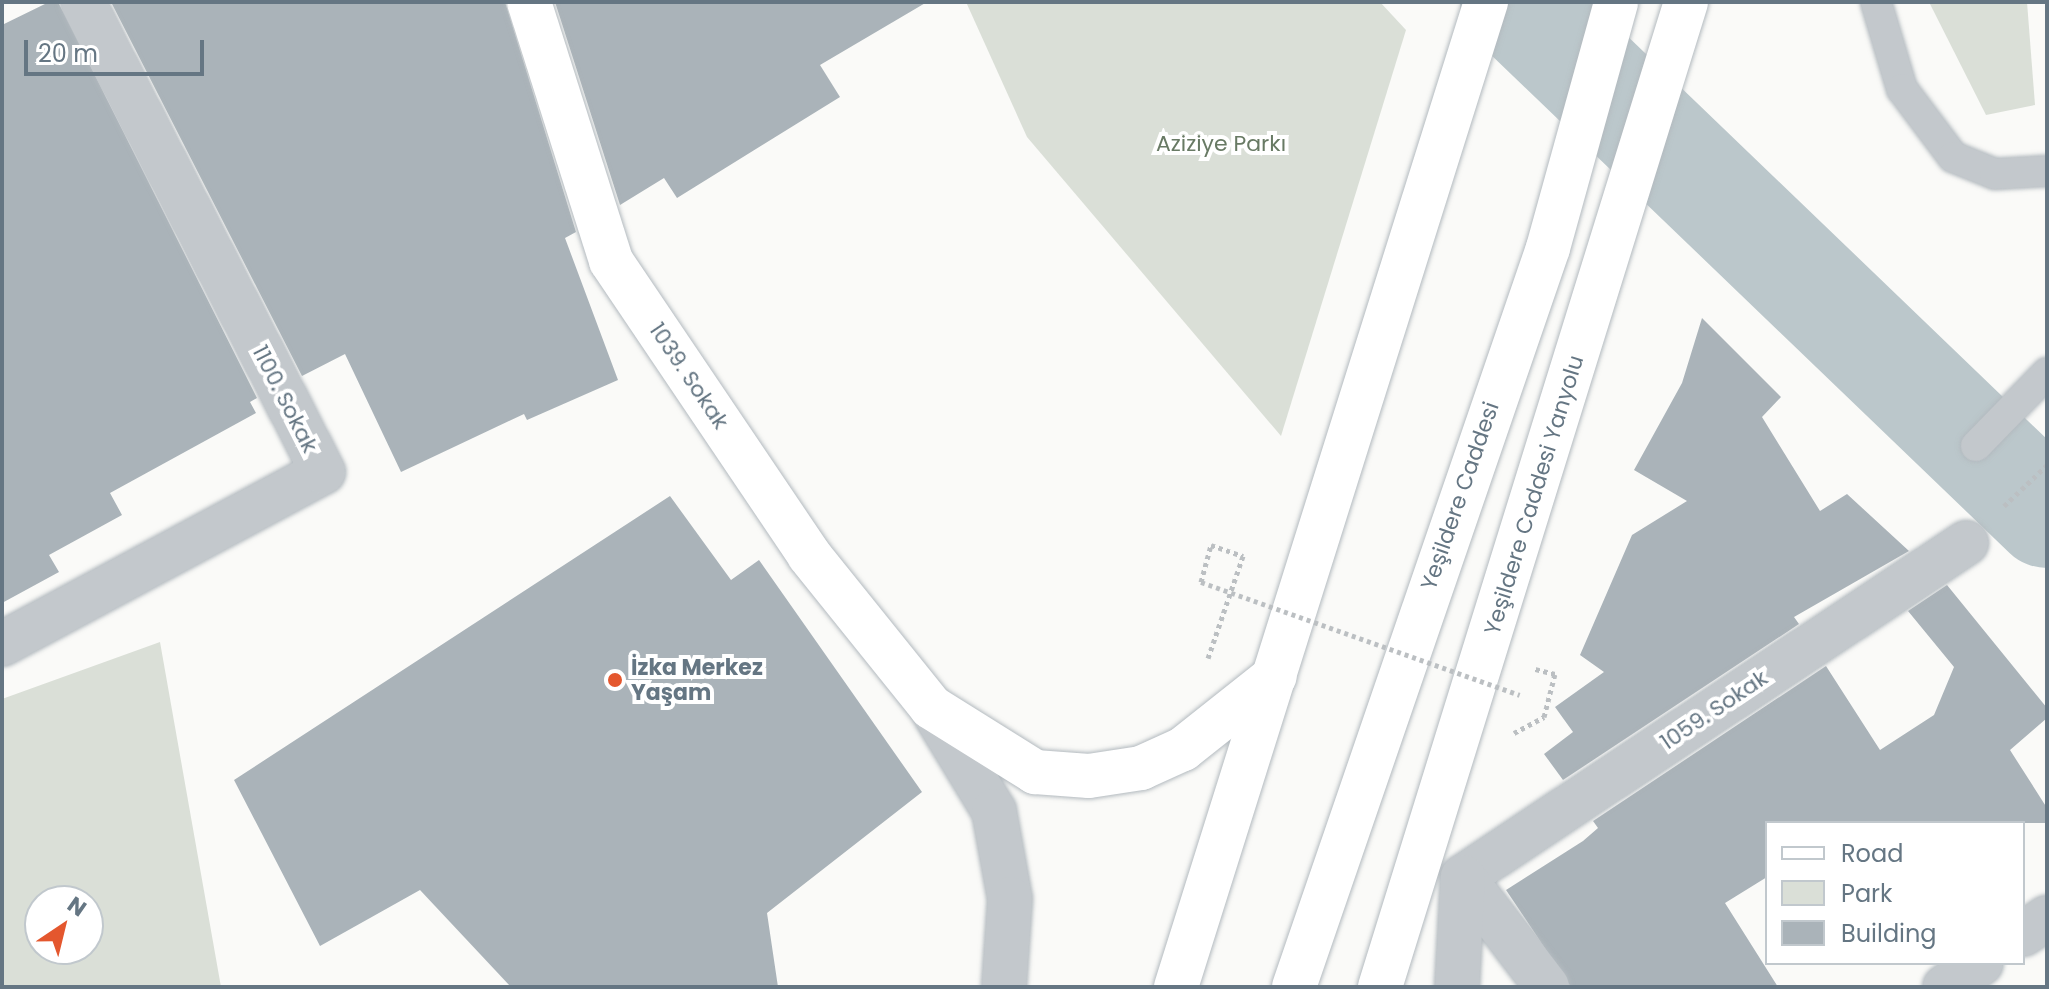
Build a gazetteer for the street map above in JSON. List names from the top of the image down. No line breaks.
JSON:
{"streets":{"main road":["1039. Sokak","Yeşildere Caddesi Yanyolu","Yeşildere Caddesi"],"street":["1100. Sokak","1059. Sokak"]},"parks":["Aziziye Parkı"],"places":["İzka Merkez Yaşam"],"legend":["Road","Park","Building"],"scale_bar":"20 m","north":"top right"}
